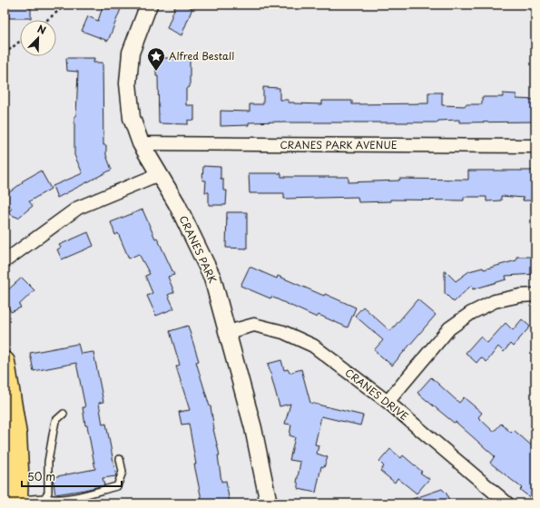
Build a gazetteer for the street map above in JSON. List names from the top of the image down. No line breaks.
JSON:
{"streets":{"street":["CRANES PARK AVENUE","CRANES PARK","CRANES DRIVE"]},"crossings":[["CRANES PARK AVENUE","CRANES PARK"],["CRANES PARK","CRANES DRIVE"]],"places":{"place":["Alfred Bestall"]},"scale_bar":"50 m","north":"top right"}
